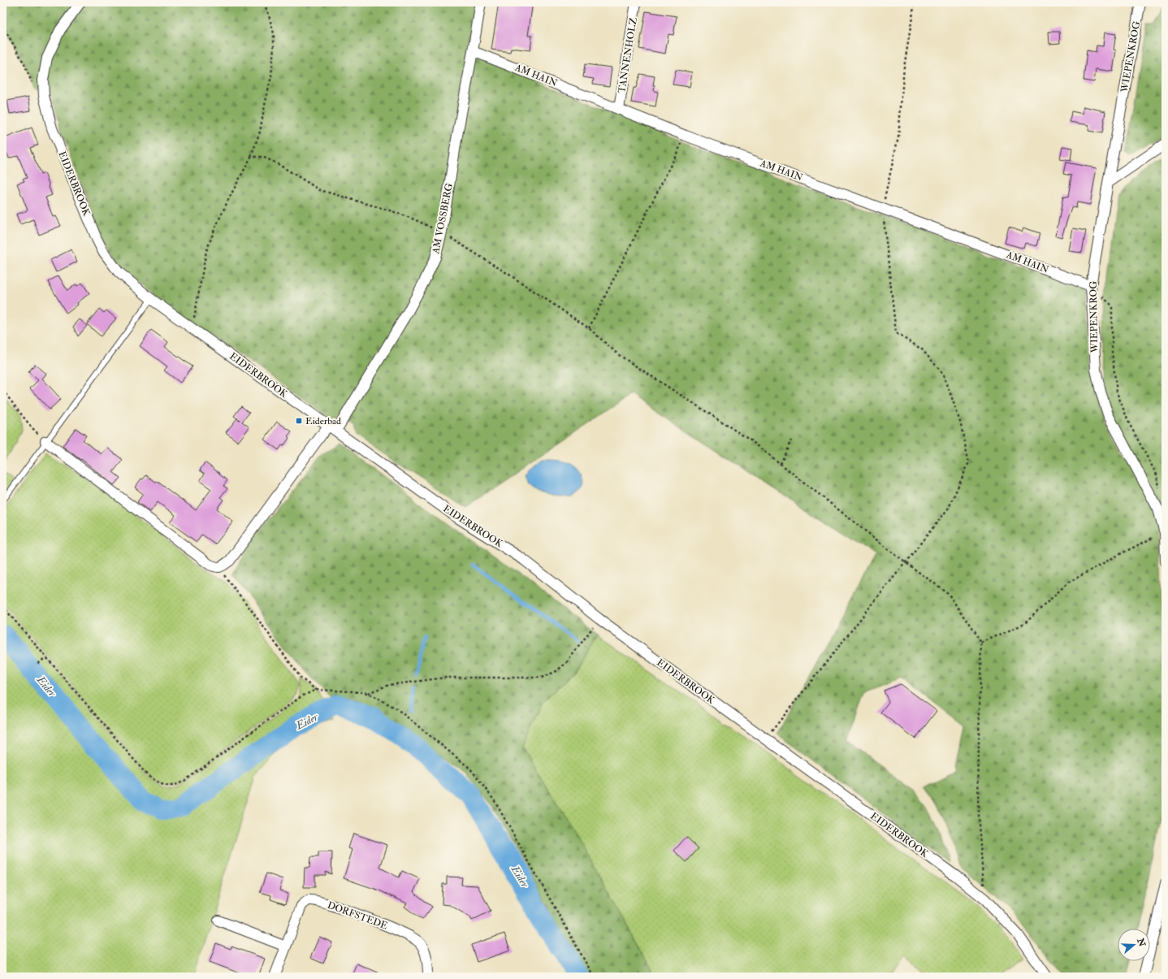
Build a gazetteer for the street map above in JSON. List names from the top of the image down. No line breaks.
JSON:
{"streets":{"street":["TANNENHOLZ","WIEPENKROG","AM HAIN","EIDERBROOK","AM VOSSBERG","DORFSTEDE"]},"crossings":[["TANNENHOLZ","AM HAIN"],["WIEPENKROG","AM HAIN"],["AM HAIN","AM VOSSBERG"],["EIDERBROOK","AM VOSSBERG"]],"water":["Eider"],"places":{"transit":["Eiderbad"]},"north":"right"}
